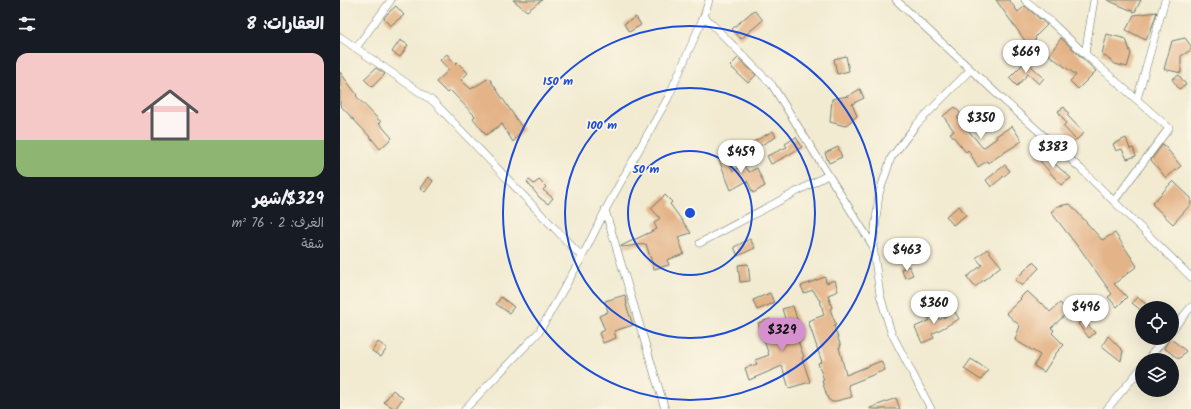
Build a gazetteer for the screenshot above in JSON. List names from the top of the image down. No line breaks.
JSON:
{"page":{"heading":"العقارات: 8","price":["$669","$350","$383","$459","$463","$360","$496","$329"],"list":[{"name":"$329/شهر","note":"الغرف: 2 · 76 m² · شقة"}]},"rings":["150 m","100 m","50 m"]}
